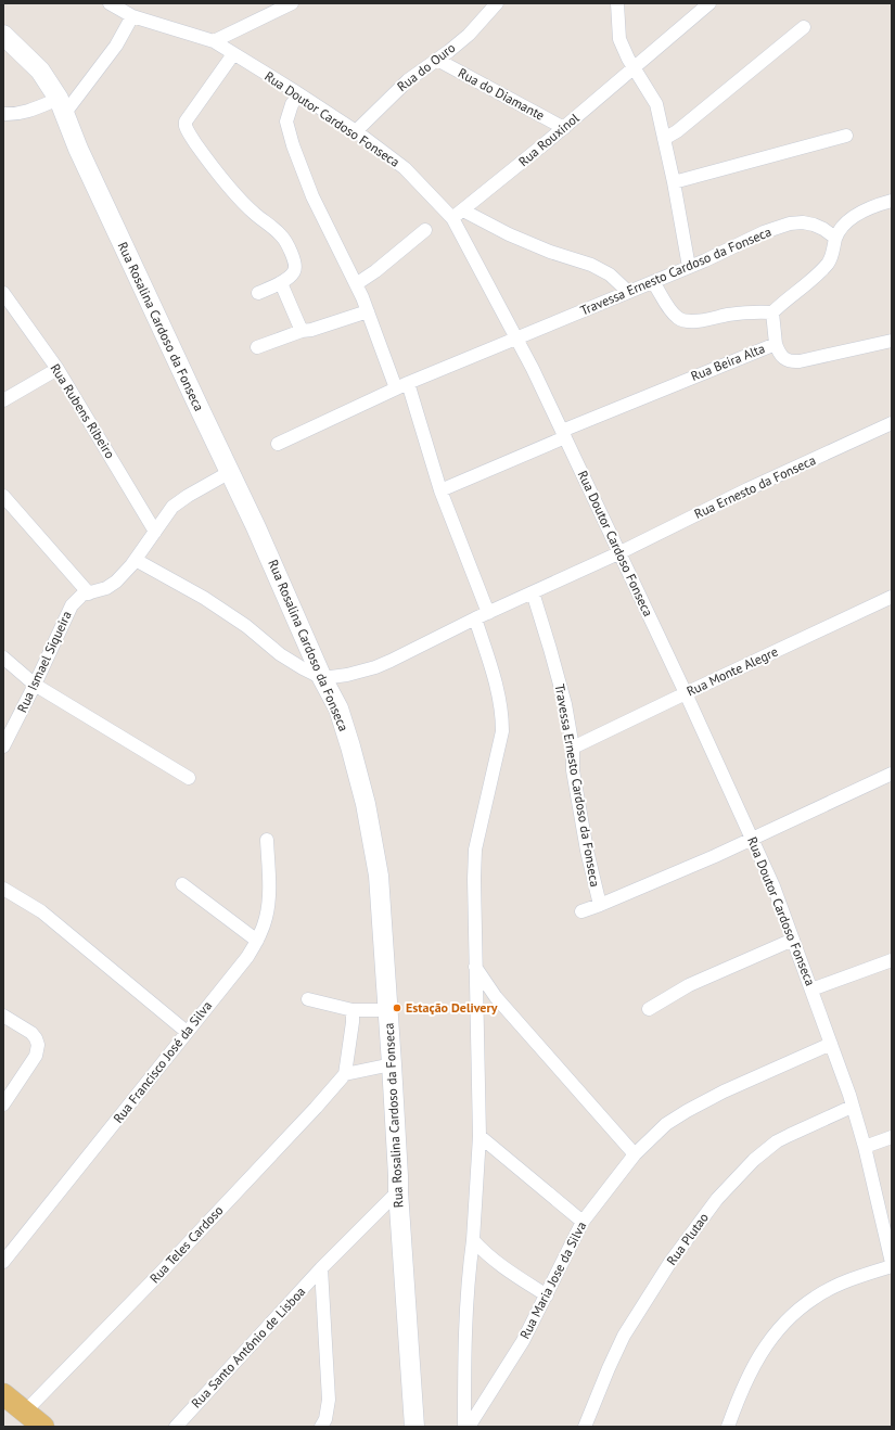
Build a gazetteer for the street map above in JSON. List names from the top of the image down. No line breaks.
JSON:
{"streets":{"street":["Rua do Ouro","Rua do Diamante","Rua Doutor Cardoso Fonseca","Rua Rouxinol","Travessa Ernesto Cardoso da Fonseca","Rua Rosalina Cardoso da Fonseca","Rua Beira Alta","Rua Rubens Ribeiro","Rua Ernesto da Fonseca","Rua Ismael Siqueira","Rua Monte Alegre","Rua Francisco José da Silva","Rua Plutao","Rua Teles Cardoso","Rua Maria Jose da Silva","Rua Santo Antônio de Lisboa"]},"crossings":[["Rua do Ouro","Rua do Diamante"],["Rua do Ouro","Rua Doutor Cardoso Fonseca"],["Rua do Diamante","Rua Rouxinol"],["Rua Doutor Cardoso Fonseca","Rua Rouxinol"],["Rua Doutor Cardoso Fonseca","Travessa Ernesto Cardoso da Fonseca"],["Rua Doutor Cardoso Fonseca","Rua Beira Alta"],["Rua Doutor Cardoso Fonseca","Rua Ernesto da Fonseca"],["Rua Doutor Cardoso Fonseca","Rua Monte Alegre"],["Rua Doutor Cardoso Fonseca","Rua Plutao"],["Rua Doutor Cardoso Fonseca","Rua Maria Jose da Silva"],["Travessa Ernesto Cardoso da Fonseca","Rua Ernesto da Fonseca"],["Travessa Ernesto Cardoso da Fonseca","Rua Monte Alegre"],["Rua Rosalina Cardoso da Fonseca","Rua Ernesto da Fonseca"],["Rua Rosalina Cardoso da Fonseca","Rua Ismael Siqueira"],["Rua Rosalina Cardoso da Fonseca","Rua Santo Antônio de Lisboa"],["Rua Rubens Ribeiro","Rua Ismael Siqueira"]],"places":["Estação Delivery"]}
